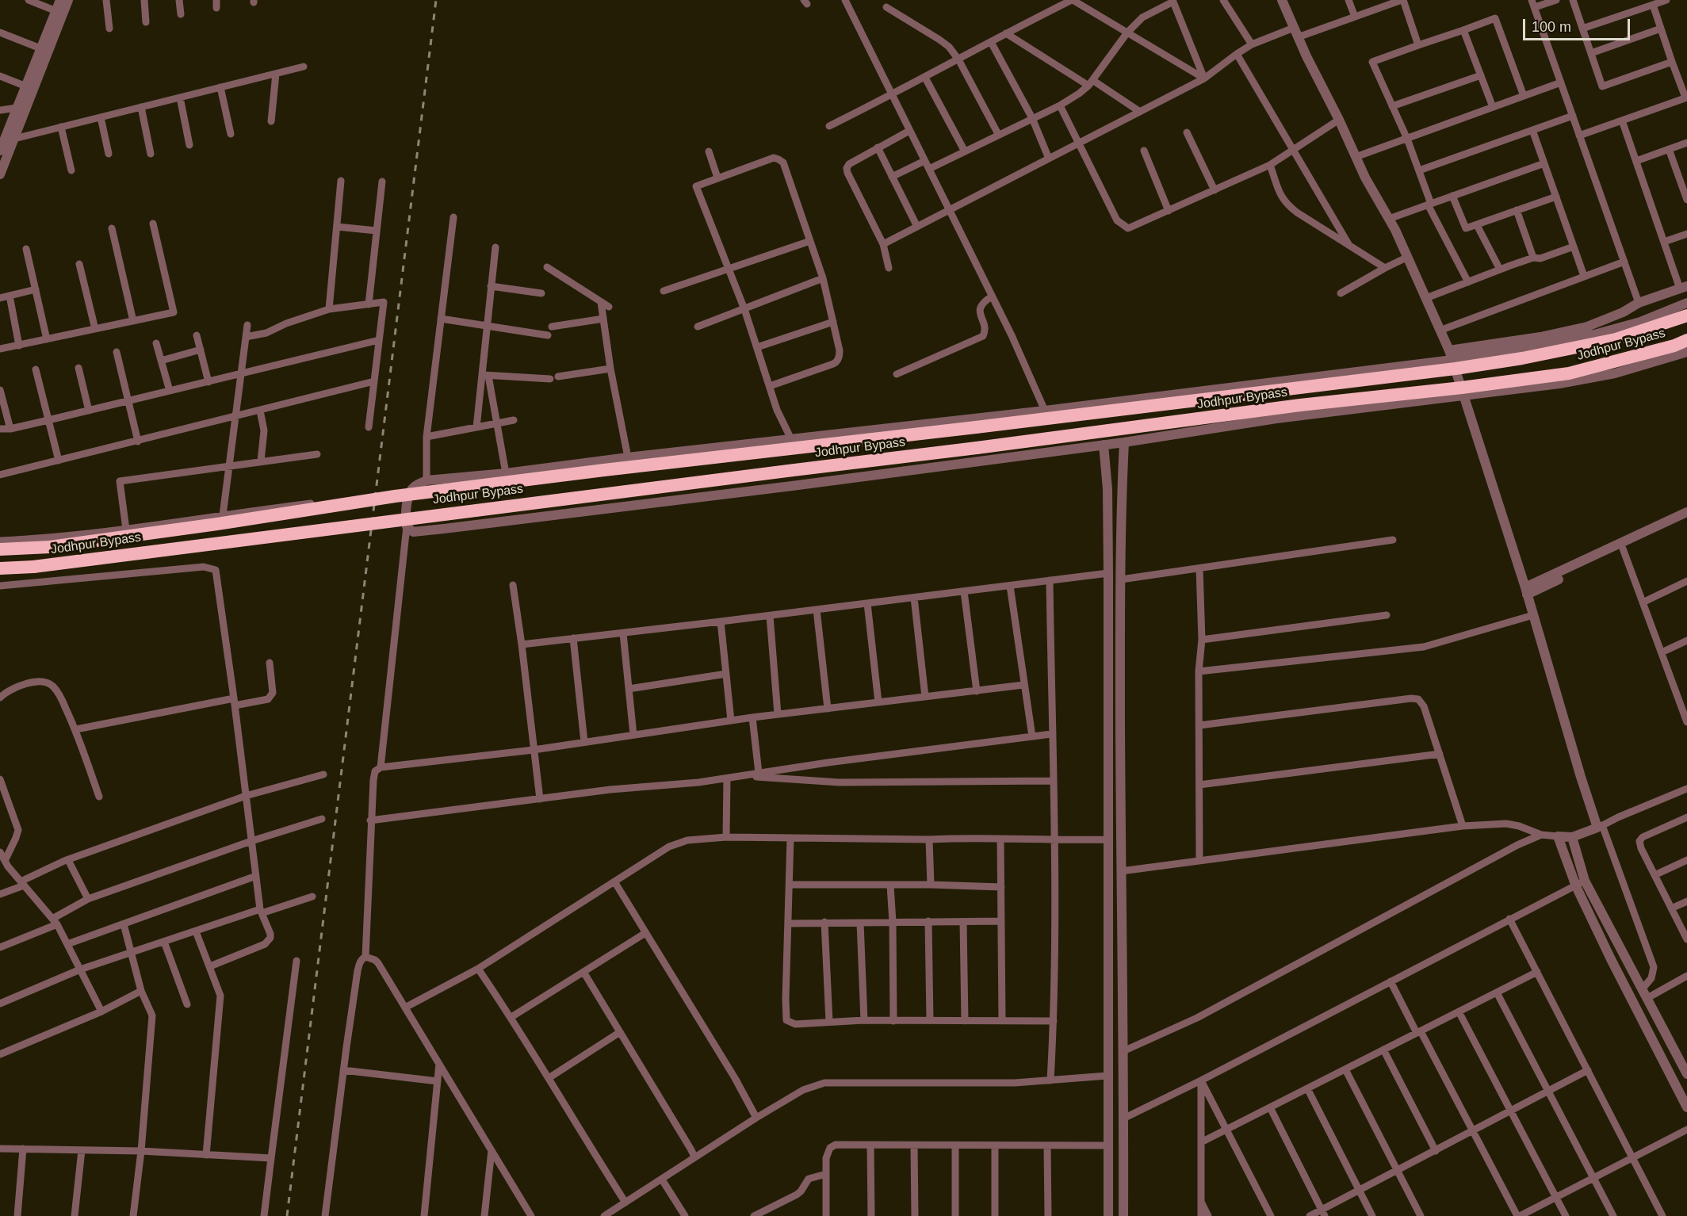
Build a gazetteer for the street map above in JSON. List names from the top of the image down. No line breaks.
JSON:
{"streets":{"highway":["Jodhpur Bypass"]},"scale_bar":"100 m"}
